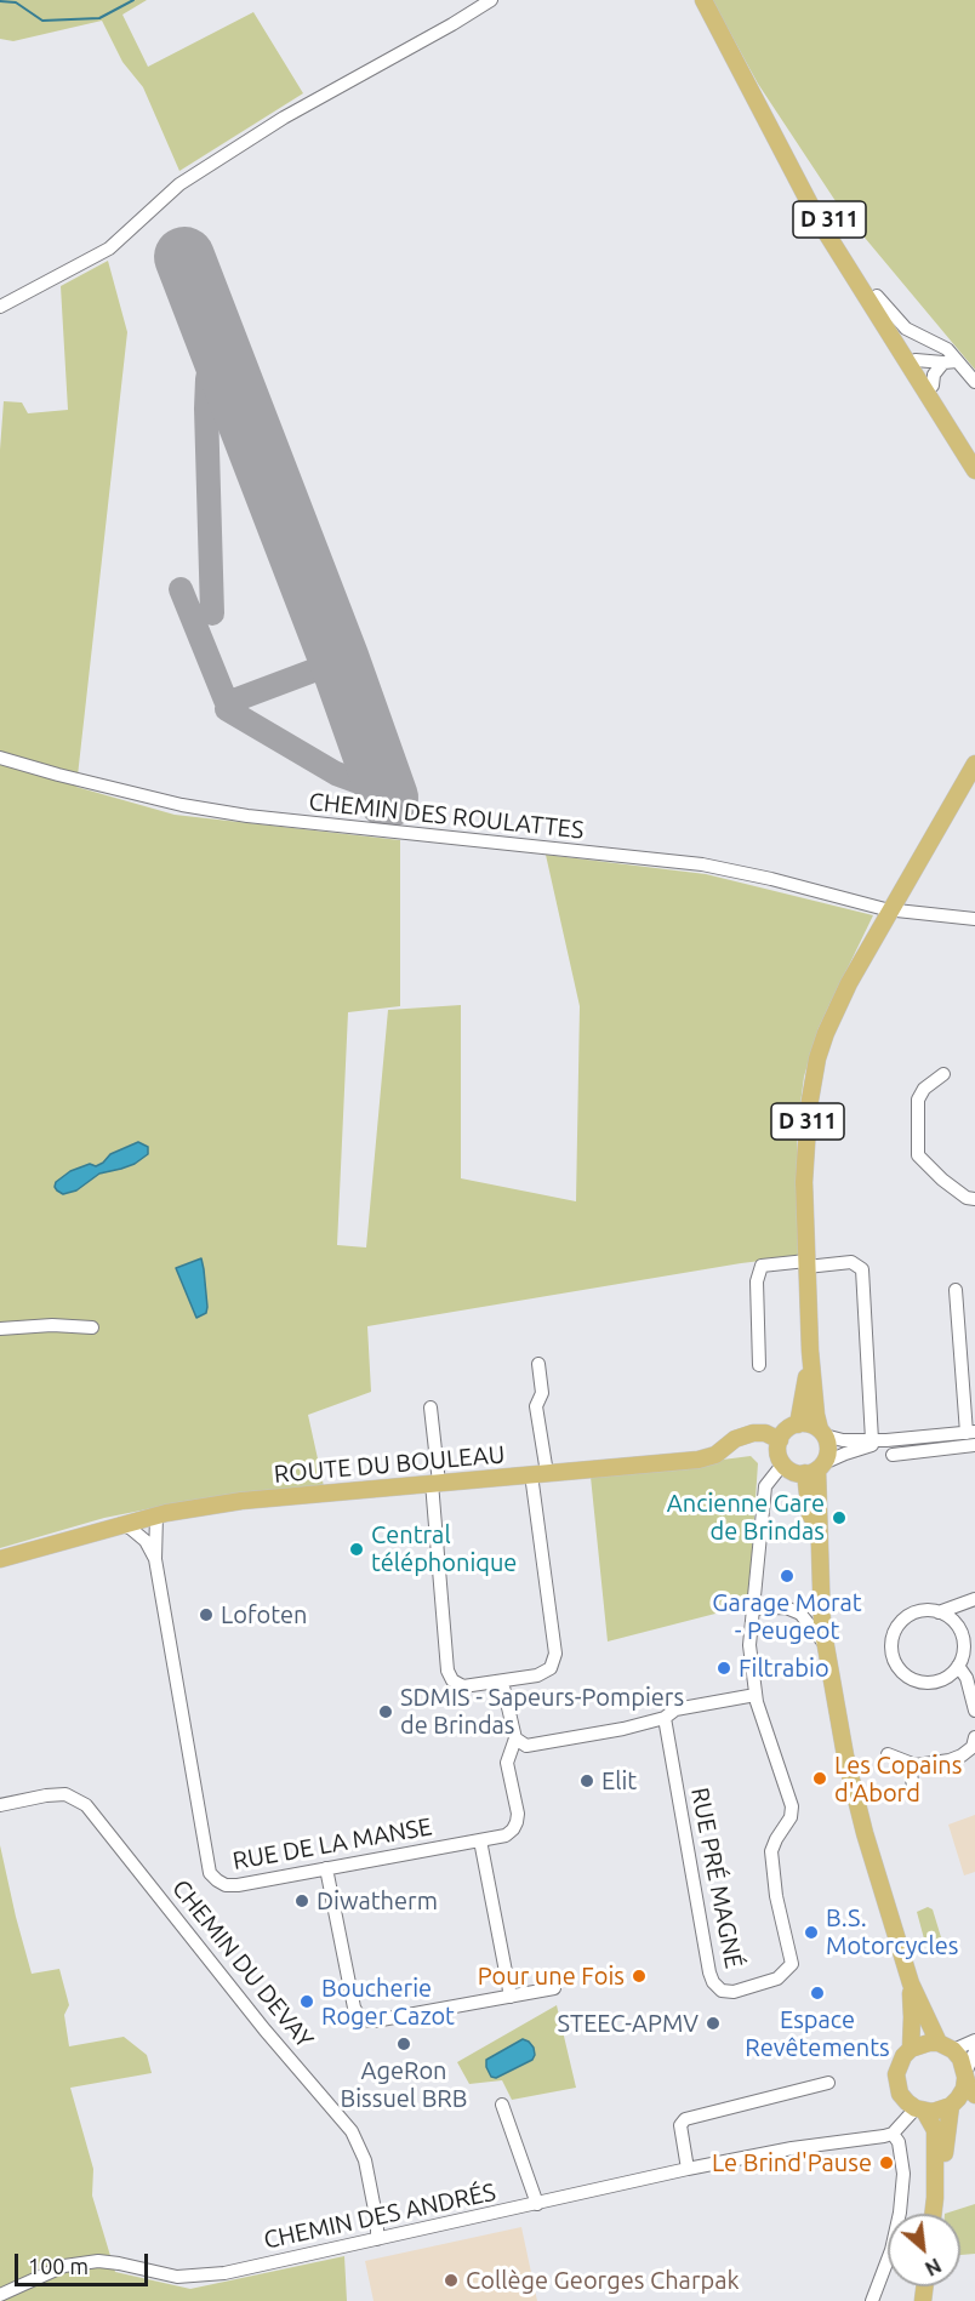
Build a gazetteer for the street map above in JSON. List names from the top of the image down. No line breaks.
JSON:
{"streets":{"main road":["D 311","ROUTE DU BOULEAU"],"street":["CHEMIN DES ROULATTES","RUE DE LA MANSE","RUE PRÉ MAGNÉ","CHEMIN DU DEVAY","CHEMIN DES ANDRÉS"]},"crossings":[["D 311","CHEMIN DES ROULATTES"],["D 311","ROUTE DU BOULEAU"],["D 311","RUE PRÉ MAGNÉ"],["ROUTE DU BOULEAU","RUE DE LA MANSE"],["ROUTE DU BOULEAU","RUE PRÉ MAGNÉ"],["CHEMIN DU DEVAY","CHEMIN DES ANDRÉS"]],"places":["Ancienne Gare de Brindas","Central téléphonique","Garage Morat - Peugeot","Lofoten","Filtrabio","SDMIS - Sapeurs-Pompiers de Brindas","Les Copains d'Abord","Elit","Diwatherm","B.S. Motorcycles","Pour une Fois","Espace Revêtements","Boucherie Roger Cazot","STEEC-APMV","AgeRon Bissuel BRB","Le Brind'Pause","Collège Georges Charpak"],"scale_bar":"100 m","north":"bottom right"}
